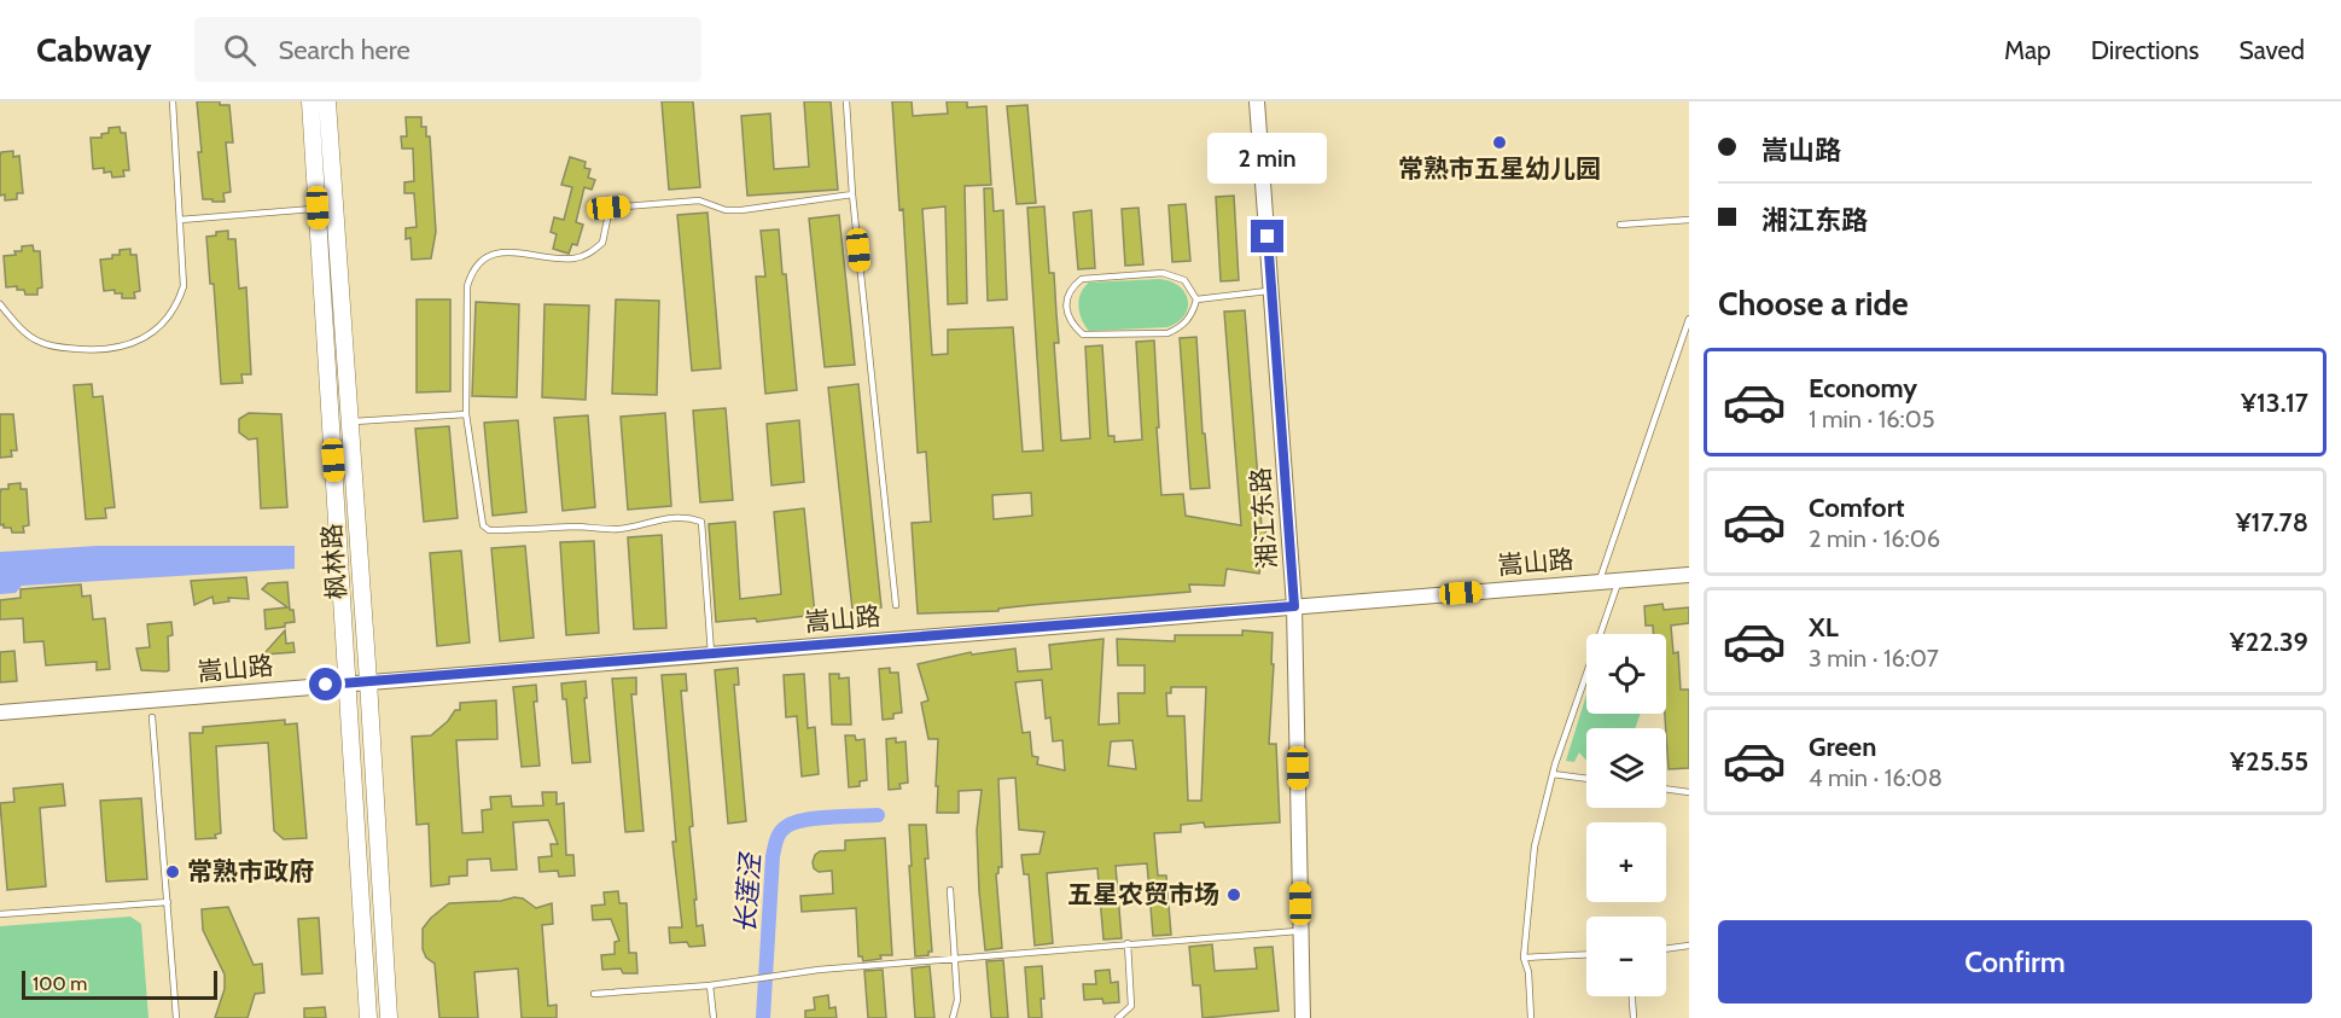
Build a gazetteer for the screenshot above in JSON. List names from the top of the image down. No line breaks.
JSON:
{"streets":{"main road":["枫林路"],"street":["湘江东路","嵩山路"]},"crossings":[["湘江东路","嵩山路"],["枫林路","嵩山路"]],"water":["长莲泾"],"places":["常熟市五星幼儿园","常熟市政府","五星农贸市场"],"scale_bar":"100 m","page":{"header":"Cabway","search":"Search here","nav":["Map","Directions","Saved"],"banner":["嵩山路","湘江东路"],"bubble":"2 min","heading":"Choose a ride","list":[{"name":"Economy","note":"1 min · 16:05","value":"¥13.17"},{"name":"Comfort","note":"2 min · 16:06","value":"¥17.78"},{"name":"XL","note":"3 min · 16:07","value":"¥22.39"},{"name":"Green","note":"4 min · 16:08","value":"¥25.55"}],"map_buttons":["+","−"],"buttons":"Confirm","scale":"100 m"}}
